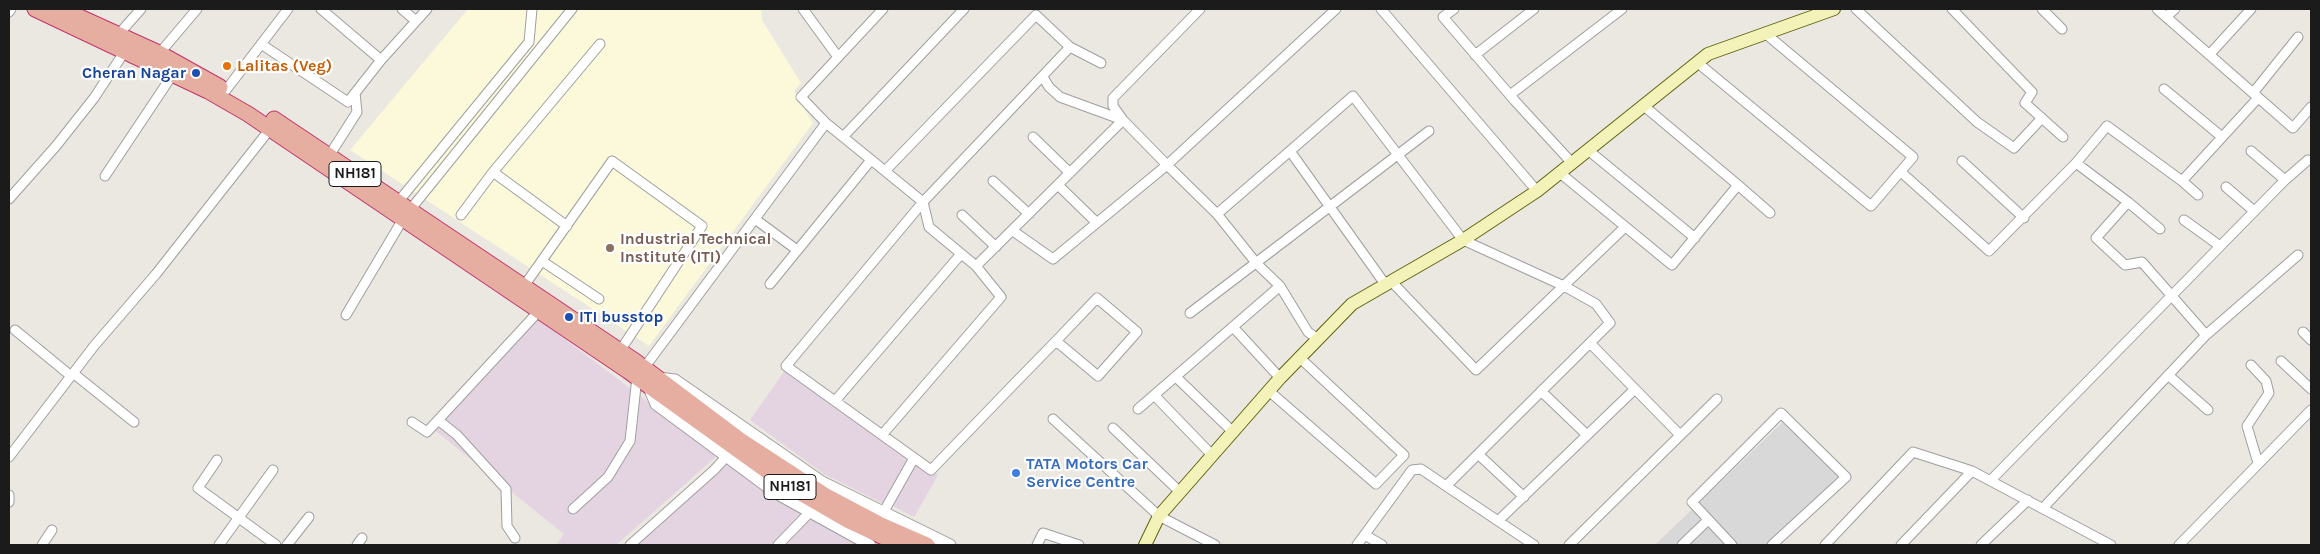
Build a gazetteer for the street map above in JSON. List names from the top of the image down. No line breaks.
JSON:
{"streets":{"highway":["NH181"]},"places":["Lalitas (Veg)","Cheran Nagar","Industrial Technical Institute (ITI)","ITI busstop","TATA Motors Car Service Centre"]}
